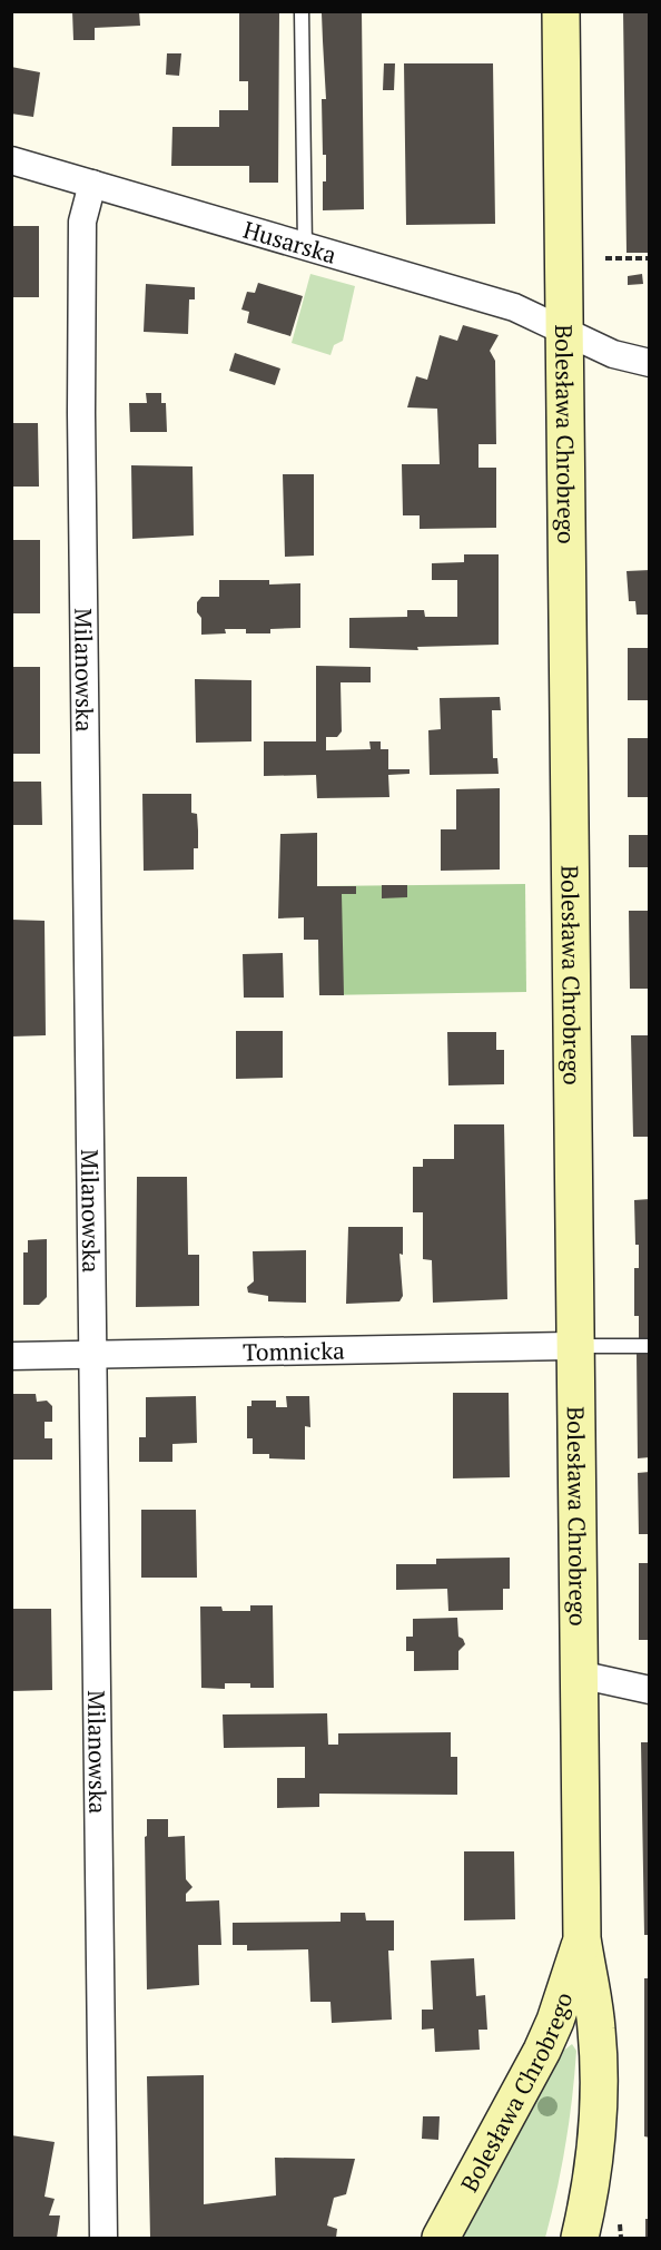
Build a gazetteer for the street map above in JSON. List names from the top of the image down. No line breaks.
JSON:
{"streets":{"main road":["Bolesława Chrobrego"],"street":["Husarska","Milanowska","Tomnicka"]},"crossings":[["Husarska","Bolesława Chrobrego"],["Husarska","Milanowska"],["Bolesława Chrobrego","Tomnicka"],["Milanowska","Tomnicka"]]}
